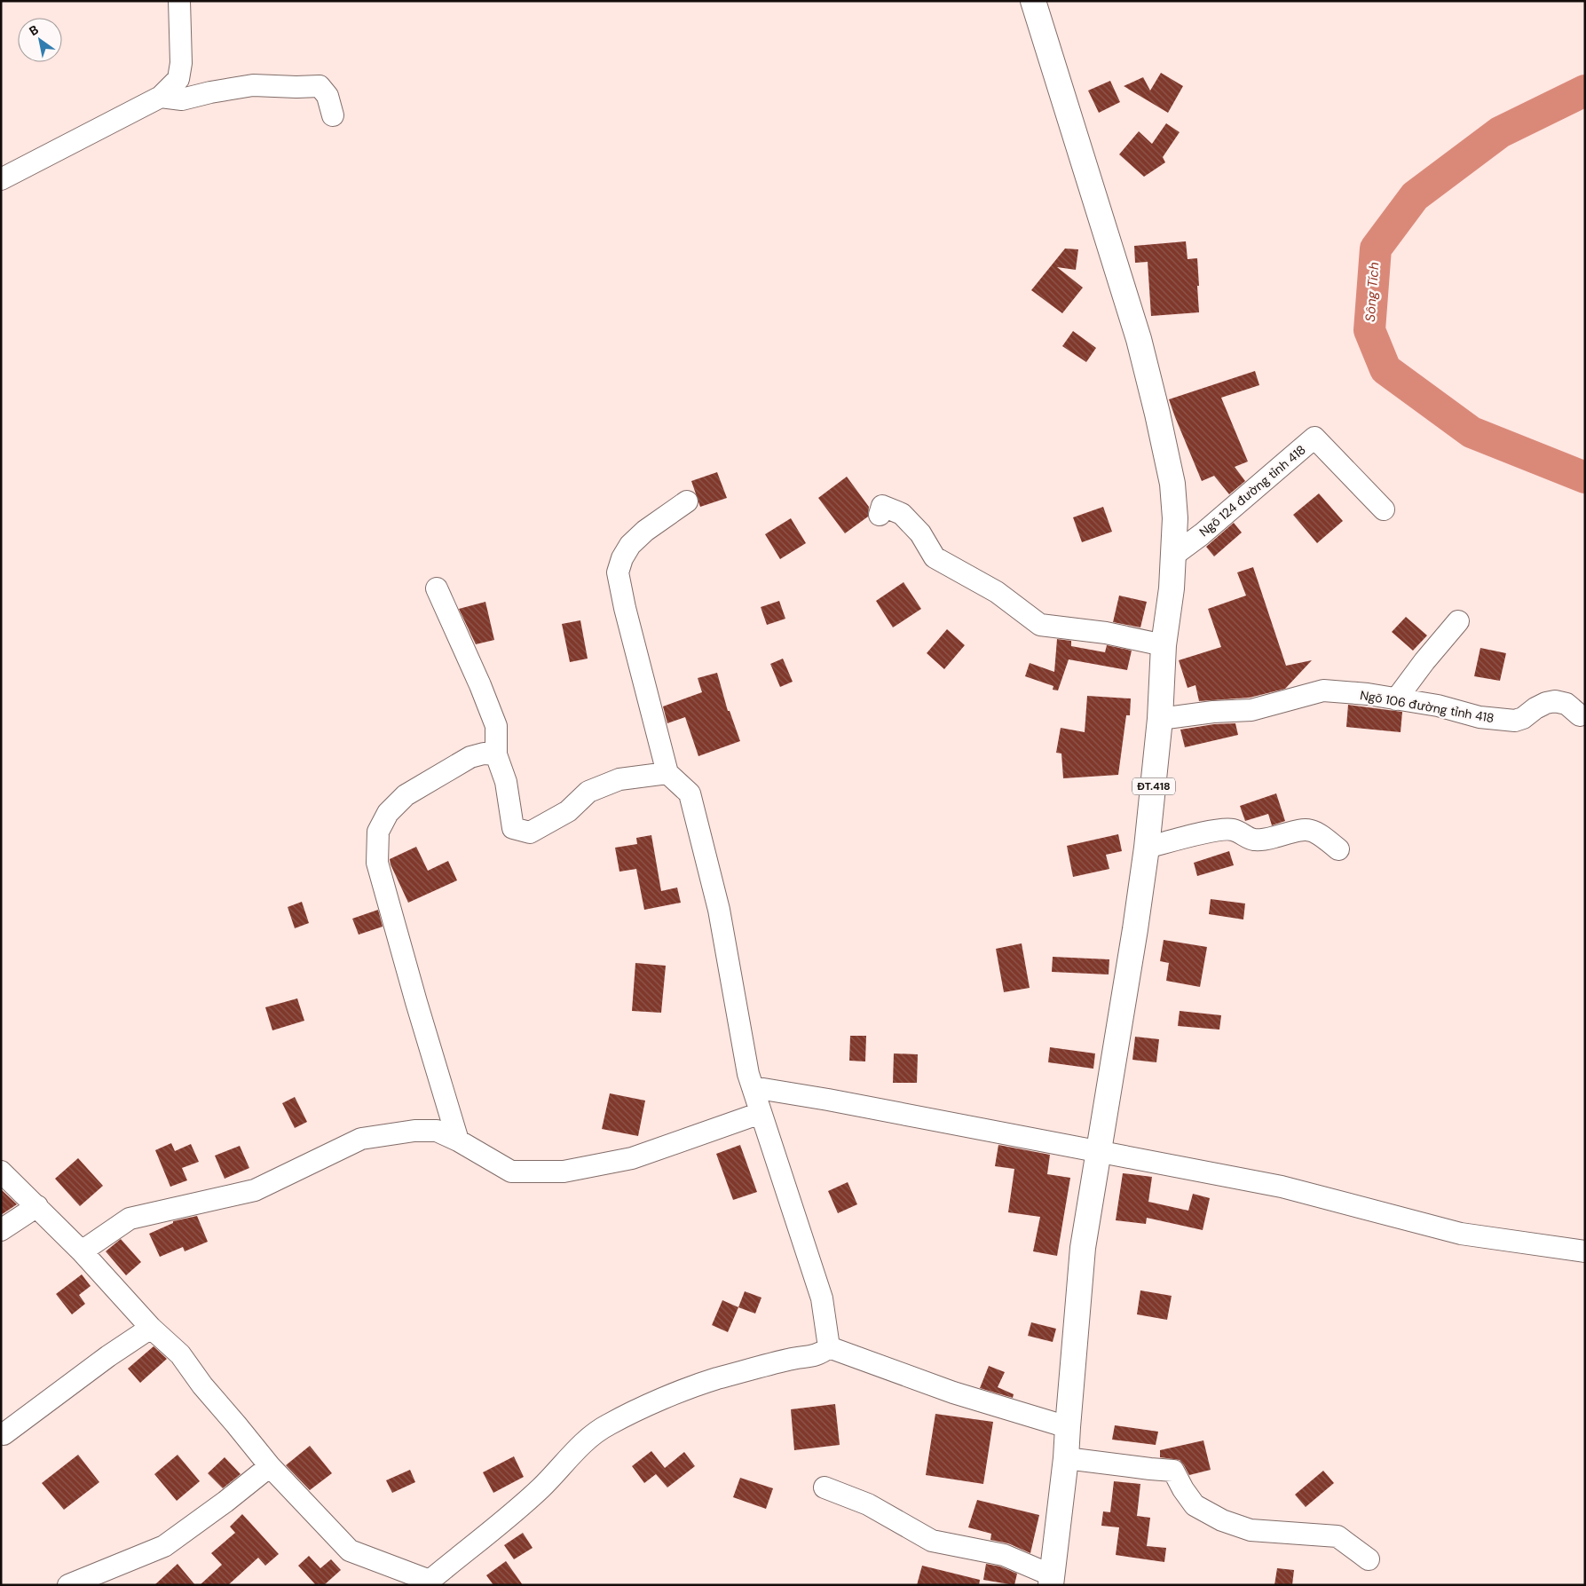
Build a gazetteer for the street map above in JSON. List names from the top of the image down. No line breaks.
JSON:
{"streets":{"main road":["ĐT.418"],"street":["Ngõ 124 đường tỉnh 418","Ngõ 106 đường tỉnh 418"]},"crossings":[["Ngõ 124 đường tỉnh 418","ĐT.418"],["Ngõ 106 đường tỉnh 418","ĐT.418"]],"water":["Sông Tích"],"north":"top left"}
